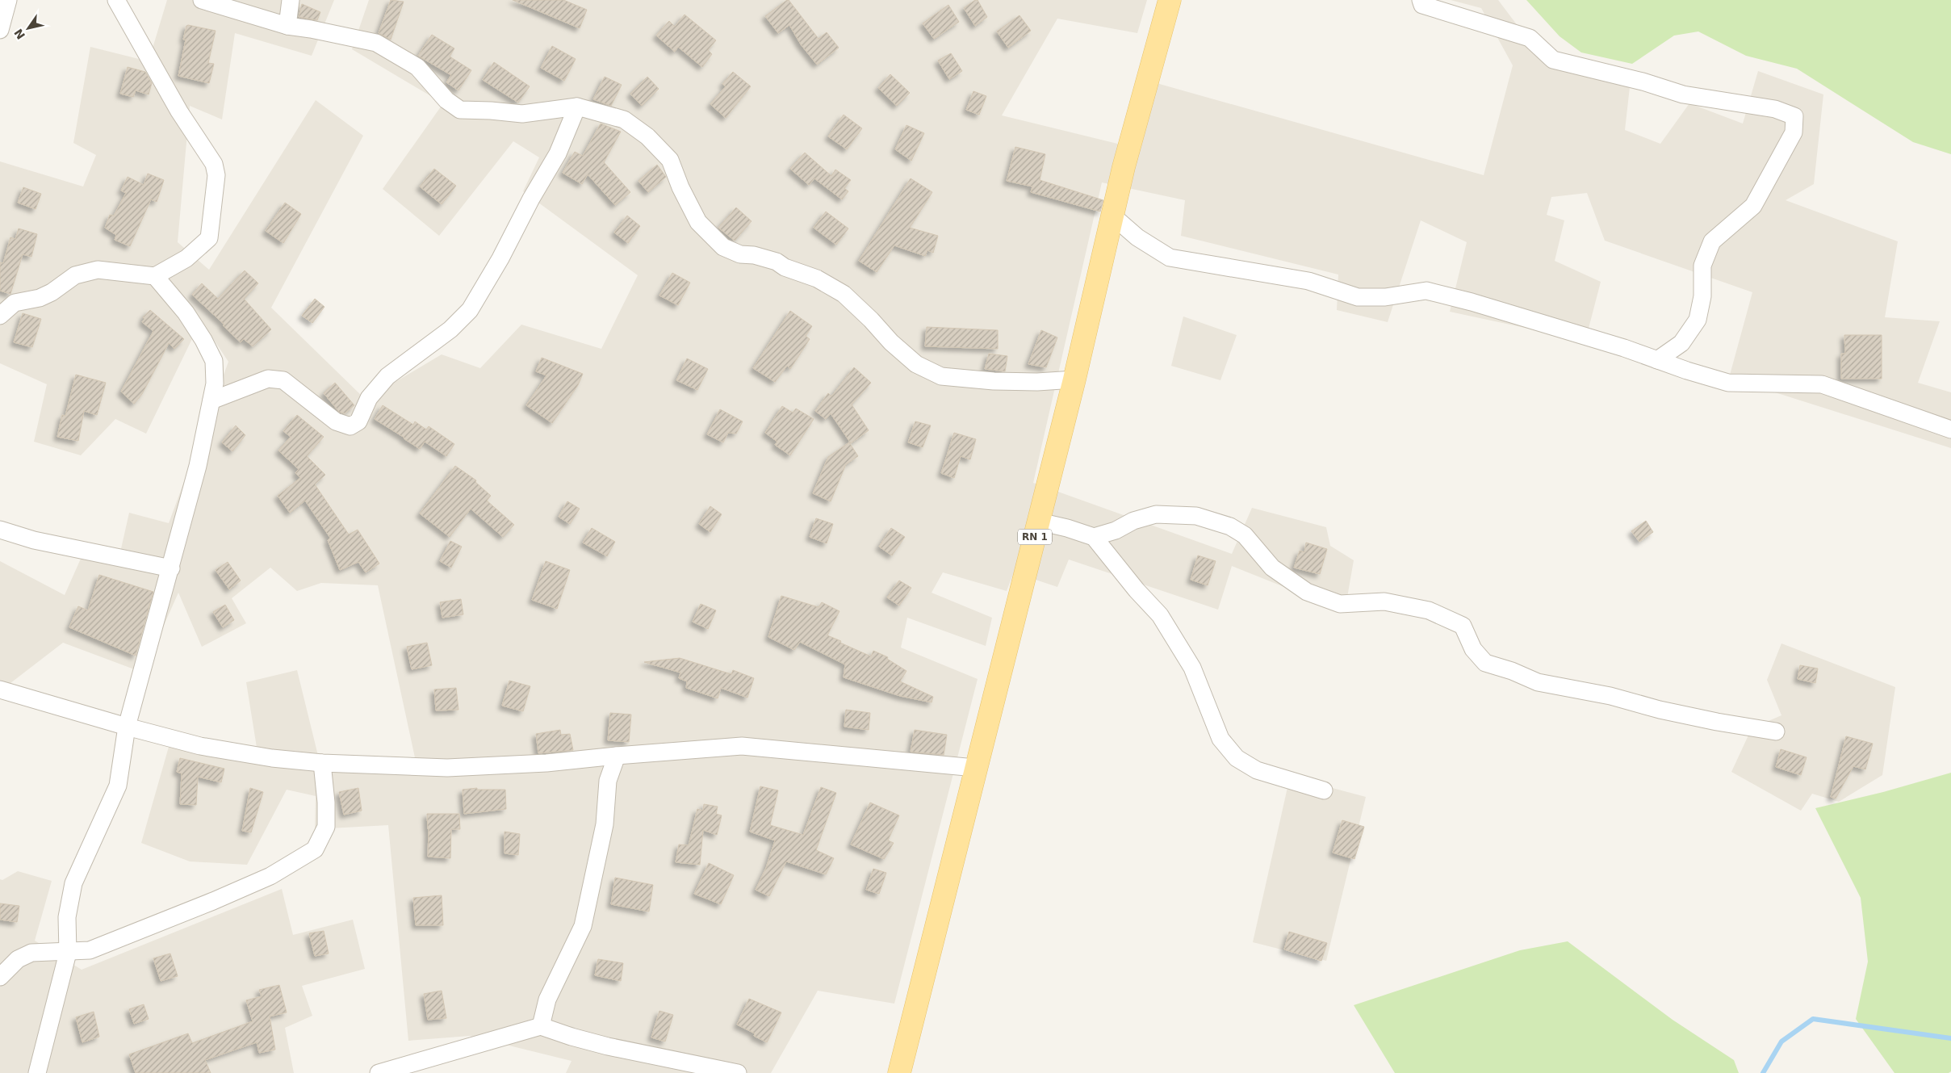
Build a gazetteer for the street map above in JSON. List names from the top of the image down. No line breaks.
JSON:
{"streets":{"main road":["RN 1"]},"north":"bottom left"}
